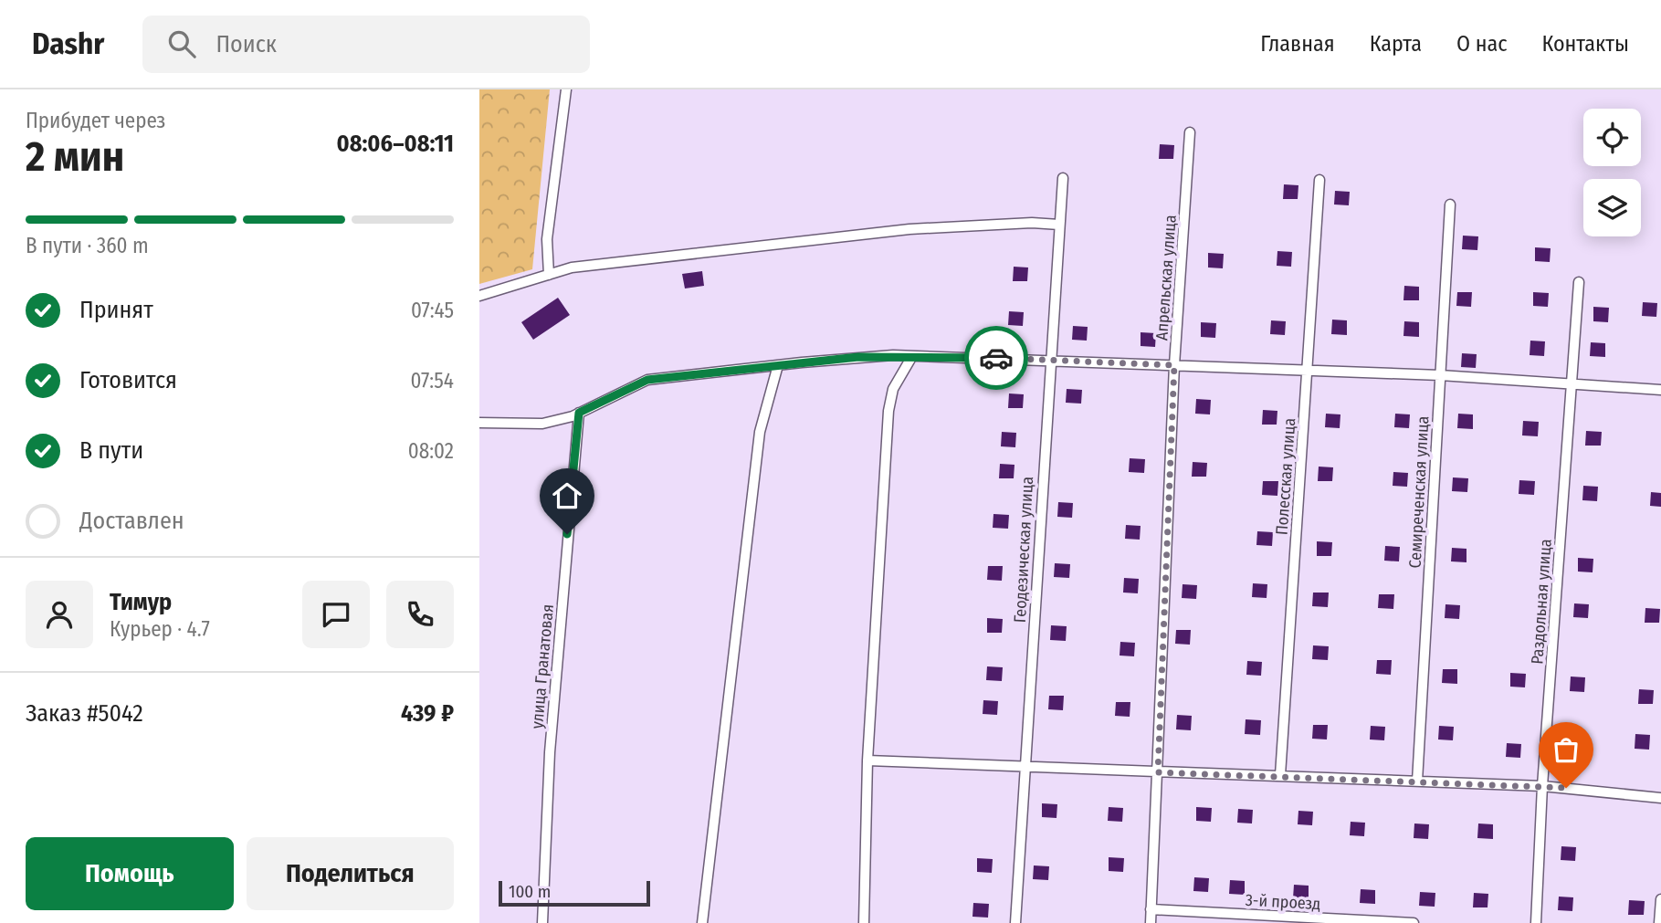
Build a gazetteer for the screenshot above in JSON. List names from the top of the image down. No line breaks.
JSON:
{"streets":{"street":["Апрельская улица","Полесская улица","Семиреченская улица","Геодезическая улица","Раздольная улица","улица Гранатовая","3-й проезд"]},"crossings":[["Апрельская улица","3-й проезд"]],"scale_bar":"100 m","page":{"header":"Dashr","search":"Поиск","nav":["Главная","Карта","О нас","Контакты"],"heading":["2 мин","Прибудет через","08:06–08:11"],"panel":["Тимур","Курьер · 4.7","Заказ #5042","439 ₽"],"bar":"В пути · 360 m","list":[["Принят","07:45"],["Готовится","07:54"],["В пути","08:02"],"Доставлен"],"buttons":["Помощь","Поделиться"],"scale":"100 m"}}
